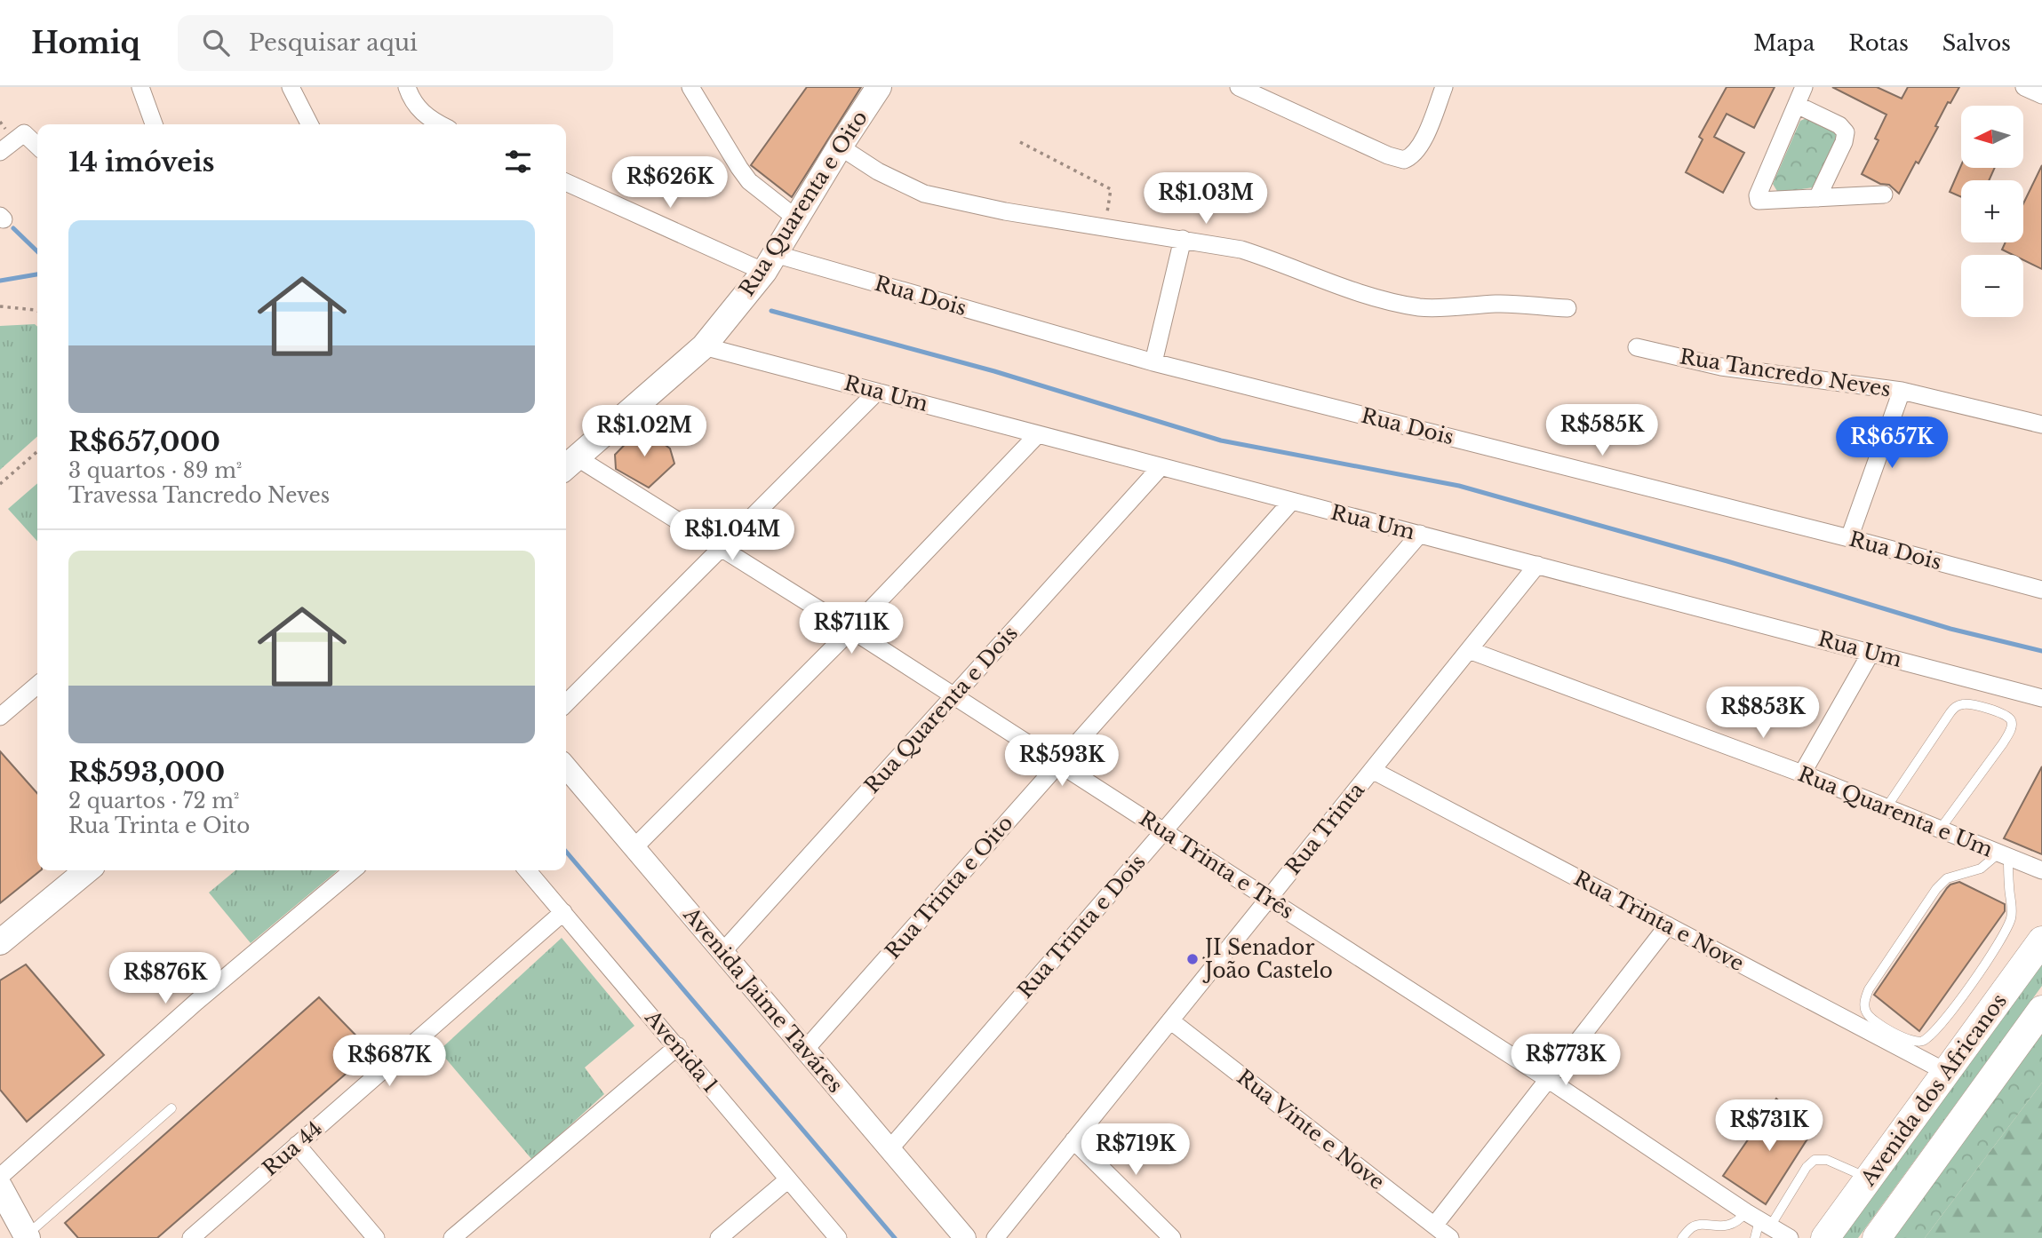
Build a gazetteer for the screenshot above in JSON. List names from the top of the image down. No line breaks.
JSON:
{"streets":{"main road":["Rua Quarenta e Oito","Avenida dos Africanos"],"street":["Rua Dois","Rua Tancredo Neves","Rua Um","Rua Quarenta e Dois","Rua Quarenta e Um","Rua Trinta","Rua Trinta e Três","Rua Trinta e Oito","Rua Trinta e Nove","Rua Trinta e Dois","Avenida Jaime Taváres","Avenida 1","Rua Vinte e Nove","Rua 44"]},"crossings":[["Rua Quarenta e Oito","Rua Dois"],["Rua Quarenta e Oito","Rua Um"],["Rua Quarenta e Oito","Rua Trinta e Três"],["Rua Um","Rua Quarenta e Dois"],["Rua Um","Rua Trinta"],["Rua Um","Rua Trinta e Oito"],["Rua Um","Rua Trinta e Dois"],["Rua Quarenta e Dois","Rua Trinta e Três"],["Rua Quarenta e Dois","Avenida Jaime Taváres"],["Rua Quarenta e Um","Rua Trinta"],["Rua Trinta","Rua Trinta e Três"],["Rua Trinta","Rua Trinta e Nove"],["Rua Trinta","Rua Vinte e Nove"],["Rua Trinta e Três","Rua Trinta e Oito"],["Rua Trinta e Três","Rua Trinta e Dois"],["Rua Trinta e Oito","Avenida Jaime Taváres"],["Rua Trinta e Nove","Avenida dos Africanos"],["Rua Trinta e Dois","Avenida Jaime Taváres"],["Avenida 1","Rua 44"]],"places":["JI Senador João Castelo"],"north":"left","page":{"header":"Homiq","search":"Pesquisar aqui","nav":["Mapa","Rotas","Salvos"],"map_buttons":["+","−"],"heading":"14 imóveis","price":["R$626K","R$1.03M","R$585K","R$1.02M","R$657K","R$1.04M","R$711K","R$853K","R$593K","R$876K","R$773K","R$687K","R$731K","R$719K"],"list":[{"name":"R$657,000","note":"3 quartos · 89 m² · Travessa Tancredo Neves"},{"name":"R$593,000","note":"2 quartos · 72 m² · Rua Trinta e Oito"}]}}
